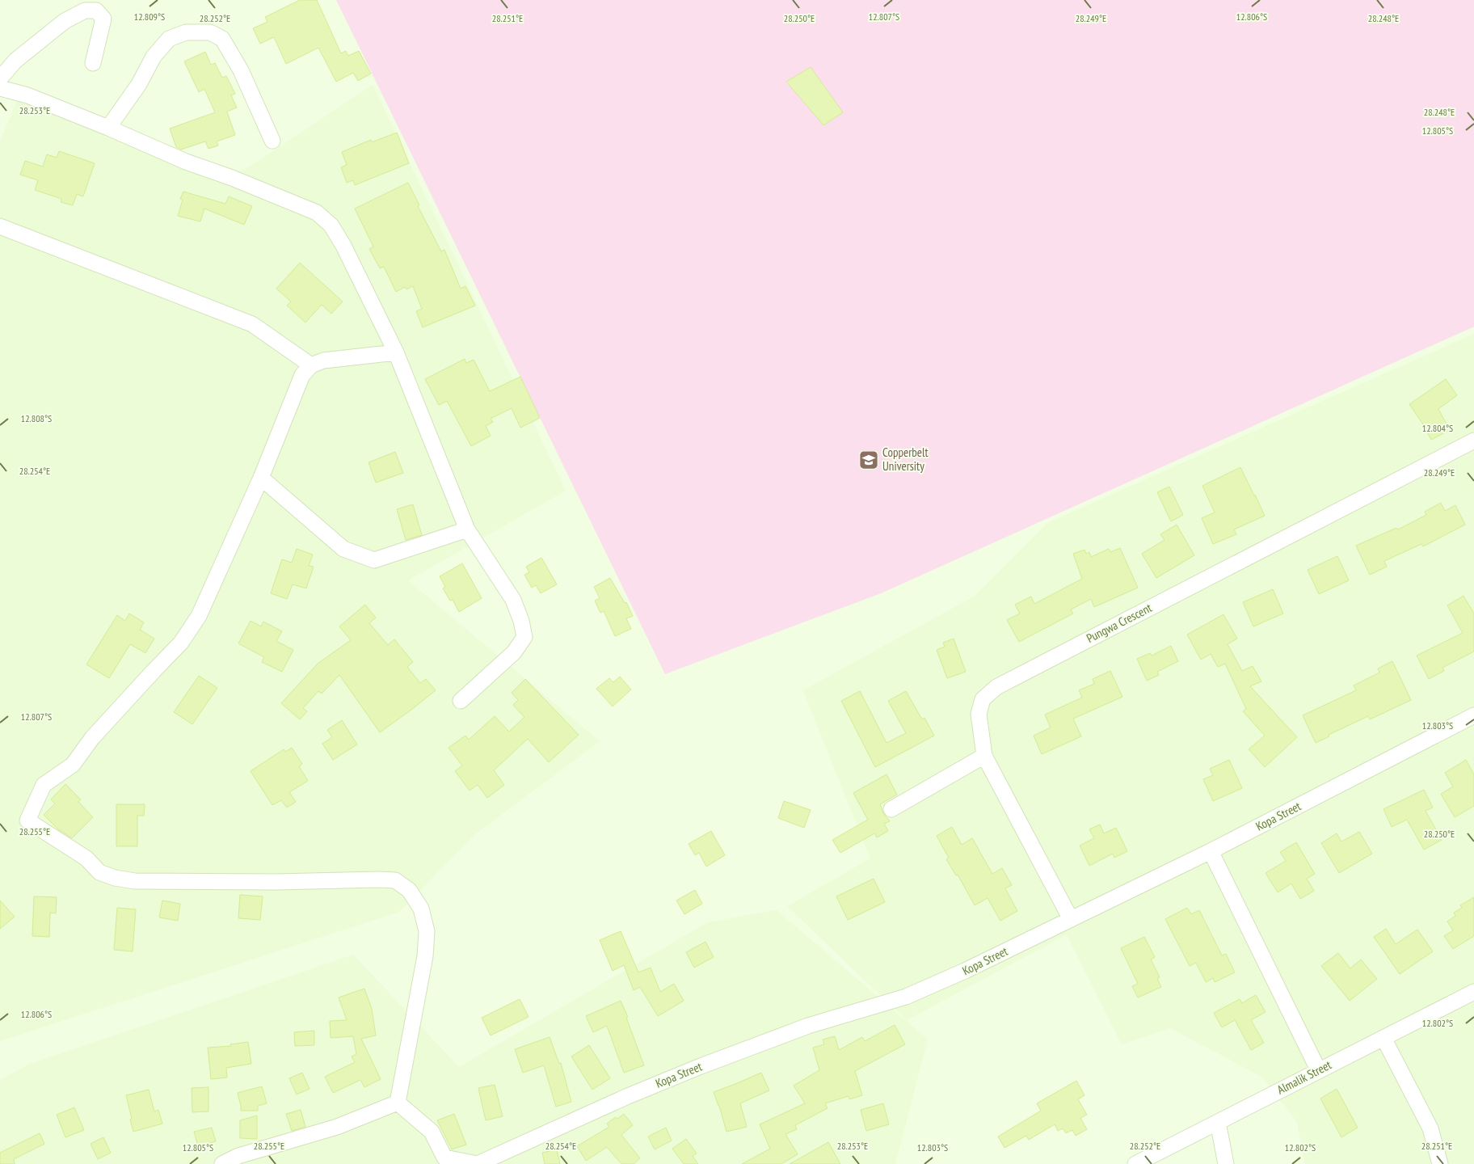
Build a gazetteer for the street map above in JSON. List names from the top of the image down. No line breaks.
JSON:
{"streets":{"street":["Pungwa Crescent","Kopa Street","Almalik Street"]},"crossings":[["Pungwa Crescent","Kopa Street"]],"places":{"school or university":["Copperbelt University"]},"coordinates":["12.809°S","12.807°S","12.806°S","28.251°E","28.249°E","28.248°E","28.252°E","28.250°E","28.253°E","12.805°S","12.808°S","12.804°S","28.254°E","12.803°S","28.255°E","12.802°S"]}
